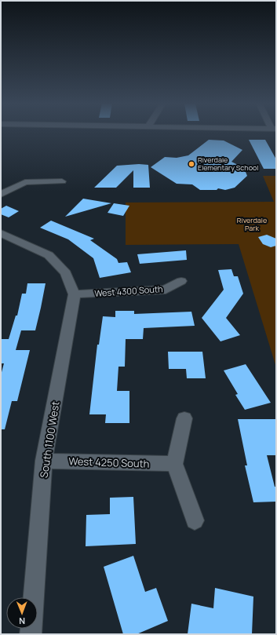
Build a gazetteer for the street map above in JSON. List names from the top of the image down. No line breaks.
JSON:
{"streets":{"street":["West 4300 South","South 1100 West","West 4250 South"]},"crossings":[["West 4300 South","South 1100 West"],["South 1100 West","West 4250 South"]],"parks":["Riverdale Park"],"places":["Riverdale Elementary School"],"north":"bottom"}
